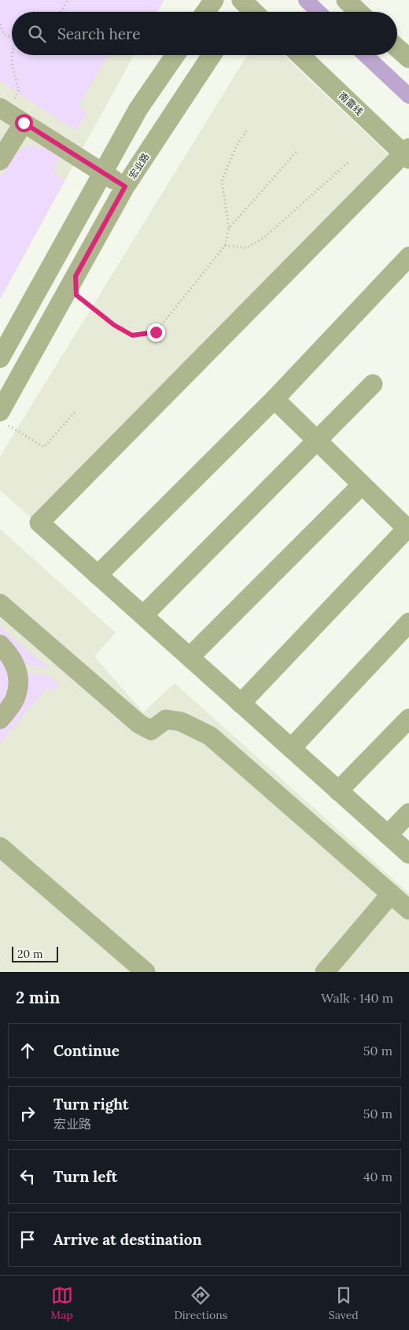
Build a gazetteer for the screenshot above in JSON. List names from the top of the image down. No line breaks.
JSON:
{"streets":{"street":["南雷线","宏业路"]},"scale_bar":"20 m","page":{"search":"Search here","scale":"20 m","heading":["2 min","Walk · 140 m"],"list":[["Continue","50 m"],["Turn right","宏业路","50 m"],["Turn left","40 m"],"Arrive at destination"],"nav":["Map","Directions","Saved"]}}
